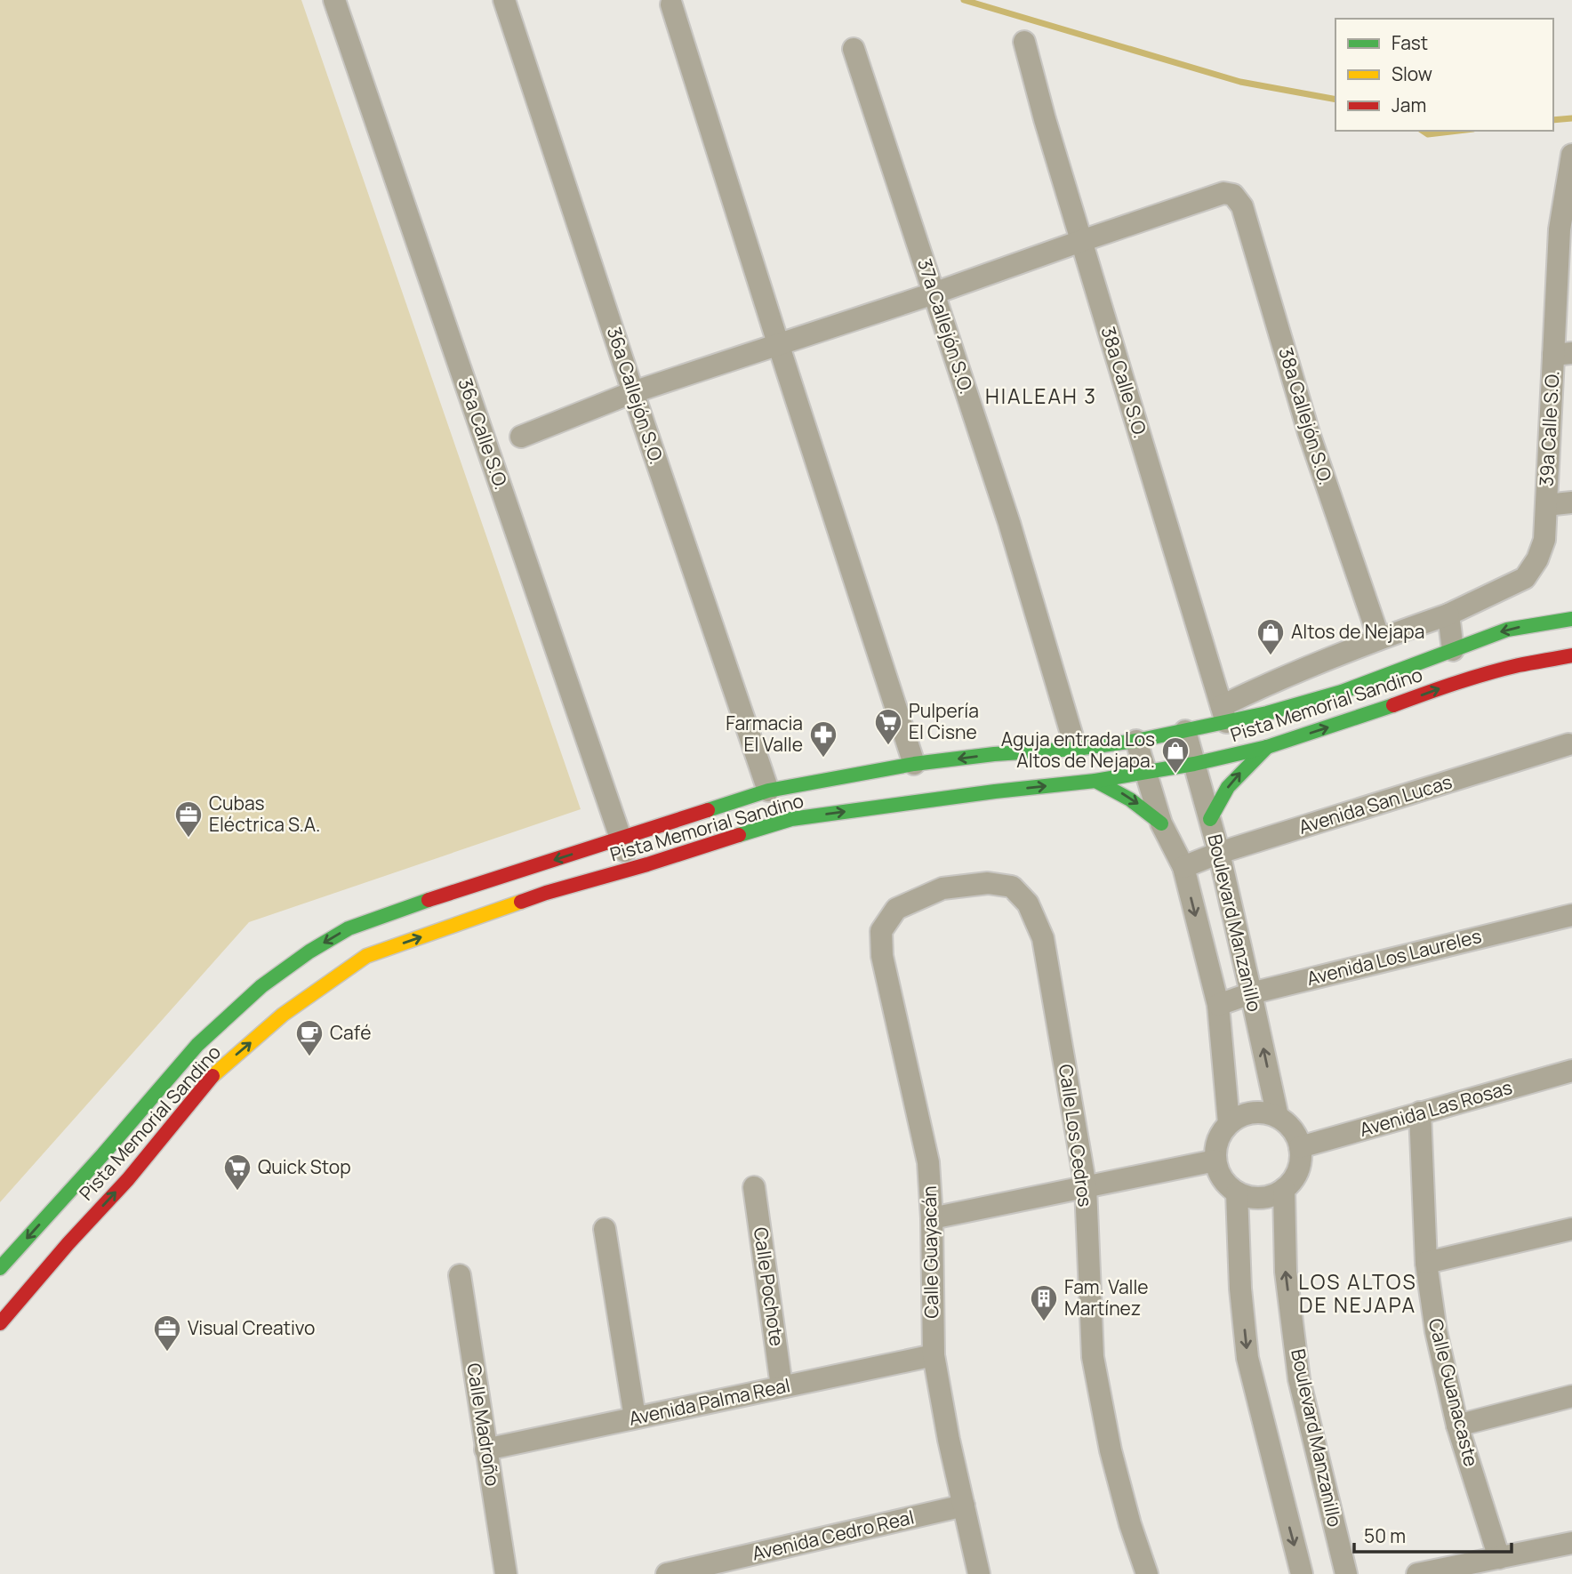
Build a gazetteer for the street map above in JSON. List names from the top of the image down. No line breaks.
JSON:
{"streets":{"main road":["Pista Memorial Sandino"],"street":["37a Callejón S.O.","38a Calle S.O.","36a Callejón S.O.","38a Callejón S.O.","39a Calle S.O.","36a Calle S.O.","Avenida San Lucas","Boulevard Manzanillo","Avenida Los Laureles","Avenida Las Rosas","Calle Los Cedros","Calle Guayacán","Calle Pochote","Calle Guanacaste","Avenida Palma Real","Calle Madroño","Avenida Cedro Real"]},"crossings":[["37a Callejón S.O.","Pista Memorial Sandino"],["38a Calle S.O.","38a Callejón S.O."],["38a Calle S.O.","39a Calle S.O."],["38a Calle S.O.","Pista Memorial Sandino"],["36a Callejón S.O.","Pista Memorial Sandino"],["38a Callejón S.O.","39a Calle S.O."],["39a Calle S.O.","Pista Memorial Sandino"],["36a Calle S.O.","Pista Memorial Sandino"],["Pista Memorial Sandino","Boulevard Manzanillo"],["Avenida San Lucas","Boulevard Manzanillo"],["Boulevard Manzanillo","Avenida Los Laureles"],["Boulevard Manzanillo","Avenida Las Rosas"],["Avenida Las Rosas","Calle Guanacaste"],["Calle Los Cedros","Calle Guayacán"],["Calle Guayacán","Avenida Palma Real"],["Calle Guayacán","Avenida Cedro Real"],["Calle Pochote","Avenida Palma Real"],["Avenida Palma Real","Calle Madroño"]],"districts":["HIALEAH 3","LOS ALTOS DE NEJAPA"],"places":{"shop":["Altos de Nejapa","Aguja entrada Los Altos de Nejapa."],"supermarket":["Pulpería El Cisne","Quick Stop"],"pharmacy":["Farmacia El Valle"],"office":["Cubas Eléctrica S.A.","Visual Creativo"],"cafe":["Café"],"building":["Fam. Valle Martínez"]},"legend":["Fast","Slow","Jam"],"scale_bar":"50 m"}
